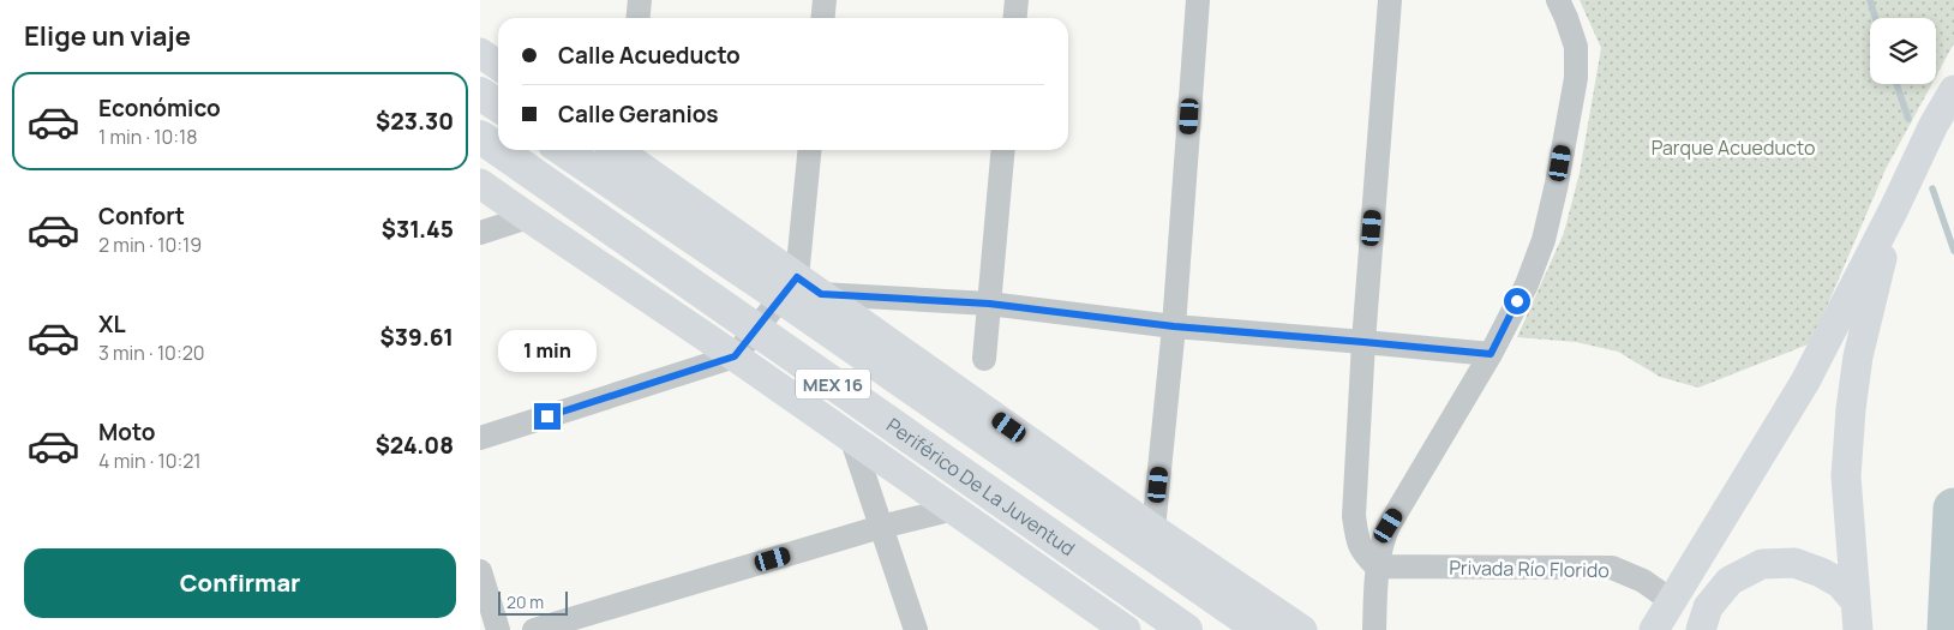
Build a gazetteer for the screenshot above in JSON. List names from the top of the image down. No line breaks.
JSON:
{"streets":{"highway":["MEX 16","Periférico De La Juventud"],"street":["Privada Río Florido"]},"parks":["Parque Acueducto"],"scale_bar":"20 m","page":{"heading":"Elige un viaje","banner":["Calle Acueducto","Calle Geranios"],"list":[{"name":"Económico","note":"1 min · 10:18","value":"$23.30"},{"name":"Confort","note":"2 min · 10:19","value":"$31.45"},{"name":"XL","note":"3 min · 10:20","value":"$39.61"},{"name":"Moto","note":"4 min · 10:21","value":"$24.08"}],"bubble":"1 min","buttons":"Confirmar","scale":"20 m"}}
